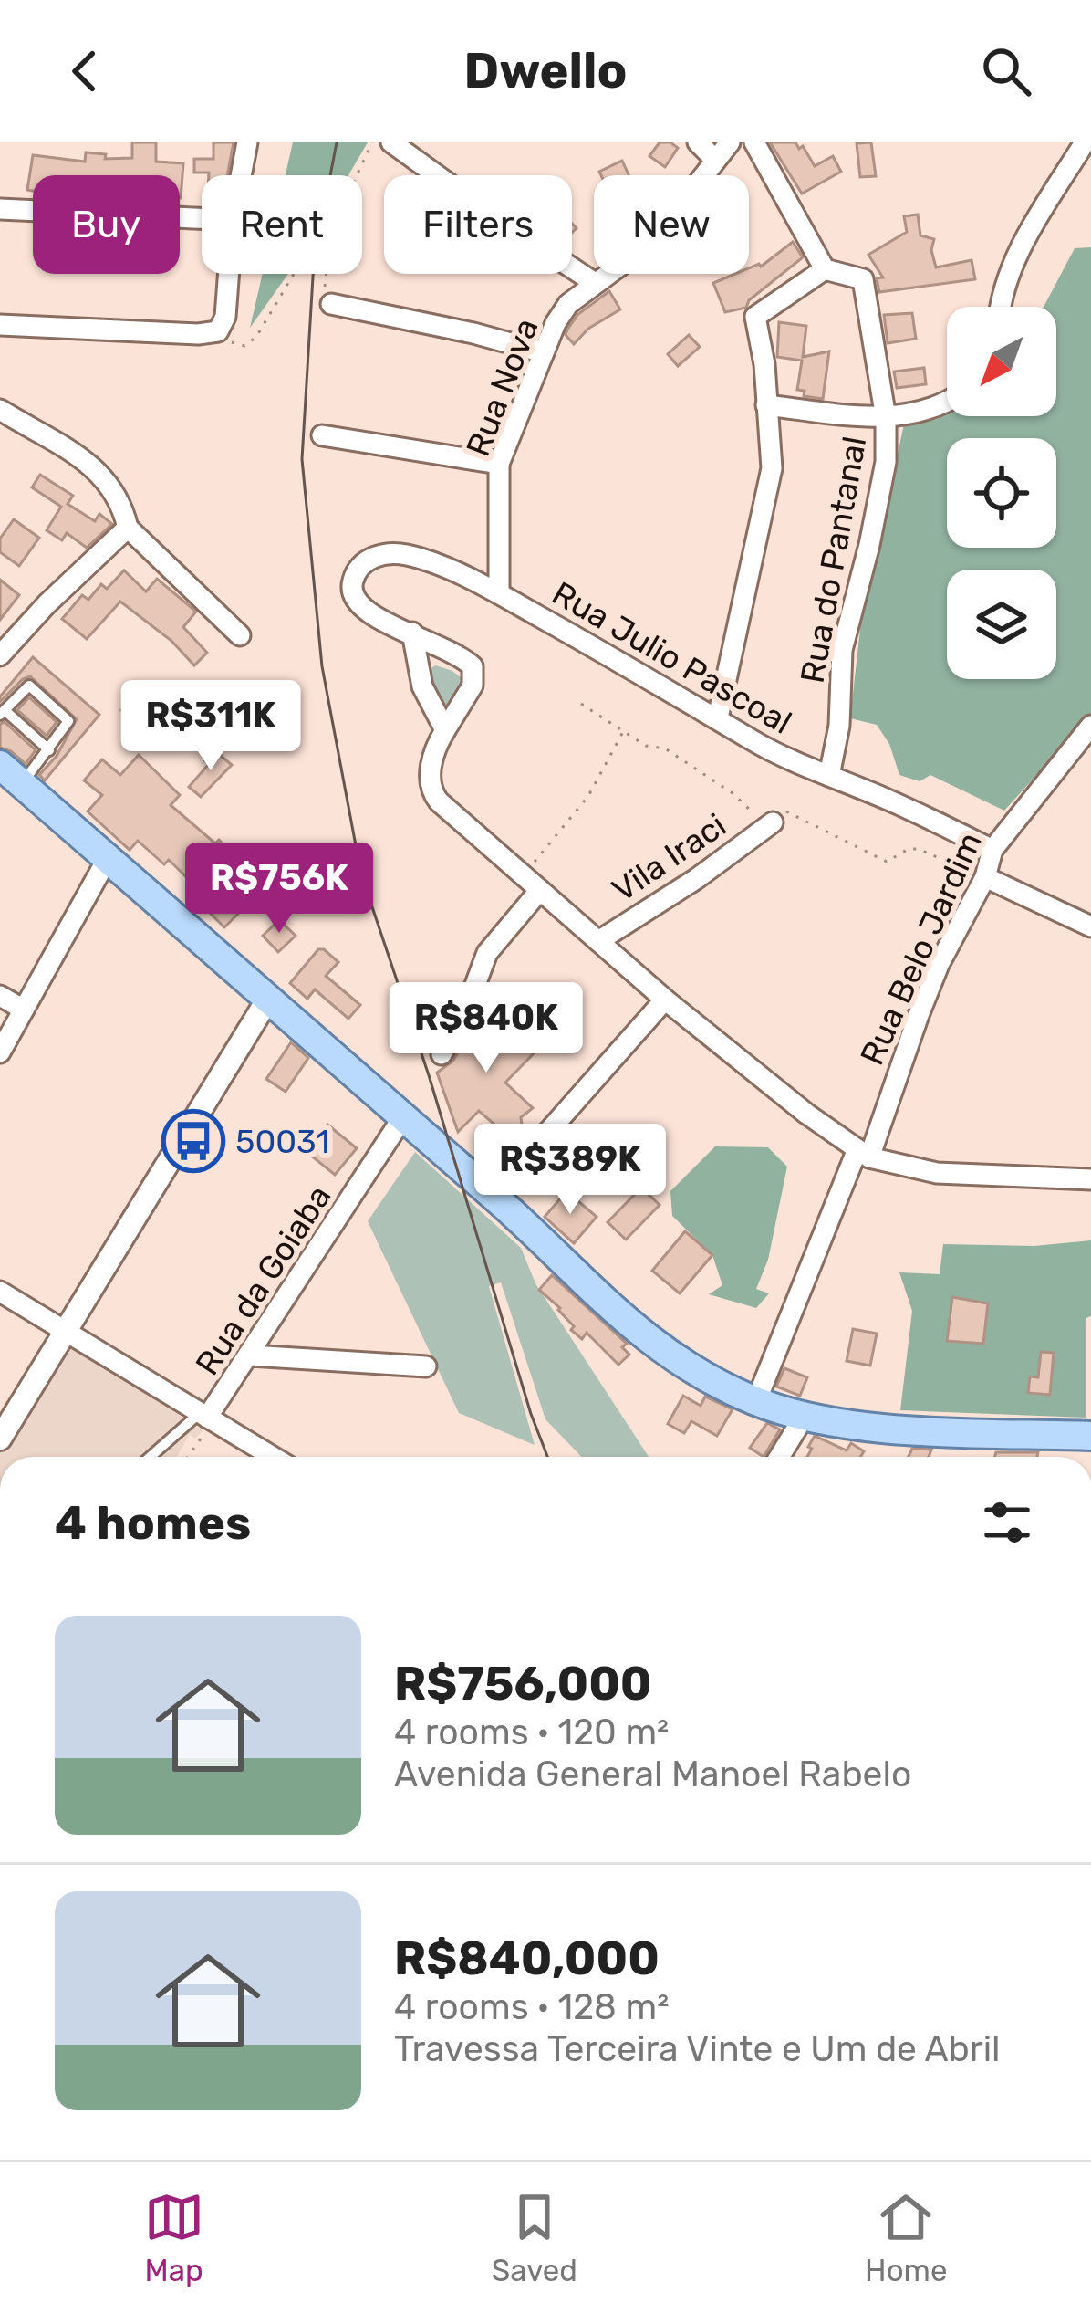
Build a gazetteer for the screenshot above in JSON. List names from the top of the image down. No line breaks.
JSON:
{"streets":{"street":["Rua Nova","Rua do Pantanal","Rua Julio Pascoal","Vila Iraci","Rua Belo Jardim","Rua da Goiaba"]},"crossings":[["Rua Nova","Rua Julio Pascoal"],["Rua do Pantanal","Rua Julio Pascoal"],["Rua Julio Pascoal","Rua Belo Jardim"]],"places":{"bus stop":["50031"]},"north":"bottom left","page":{"header":"Dwello","chip":["Buy","Rent","Filters","New"],"price":["R$311K","R$756K","R$840K","R$389K"],"heading":"4 homes","list":[{"name":"R$756,000","note":"4 rooms · 120 m² · Avenida General Manoel Rabelo"},{"name":"R$840,000","note":"4 rooms · 128 m² · Travessa Terceira Vinte e Um de Abril"}],"tabs":["Map","Saved","Home"]}}
